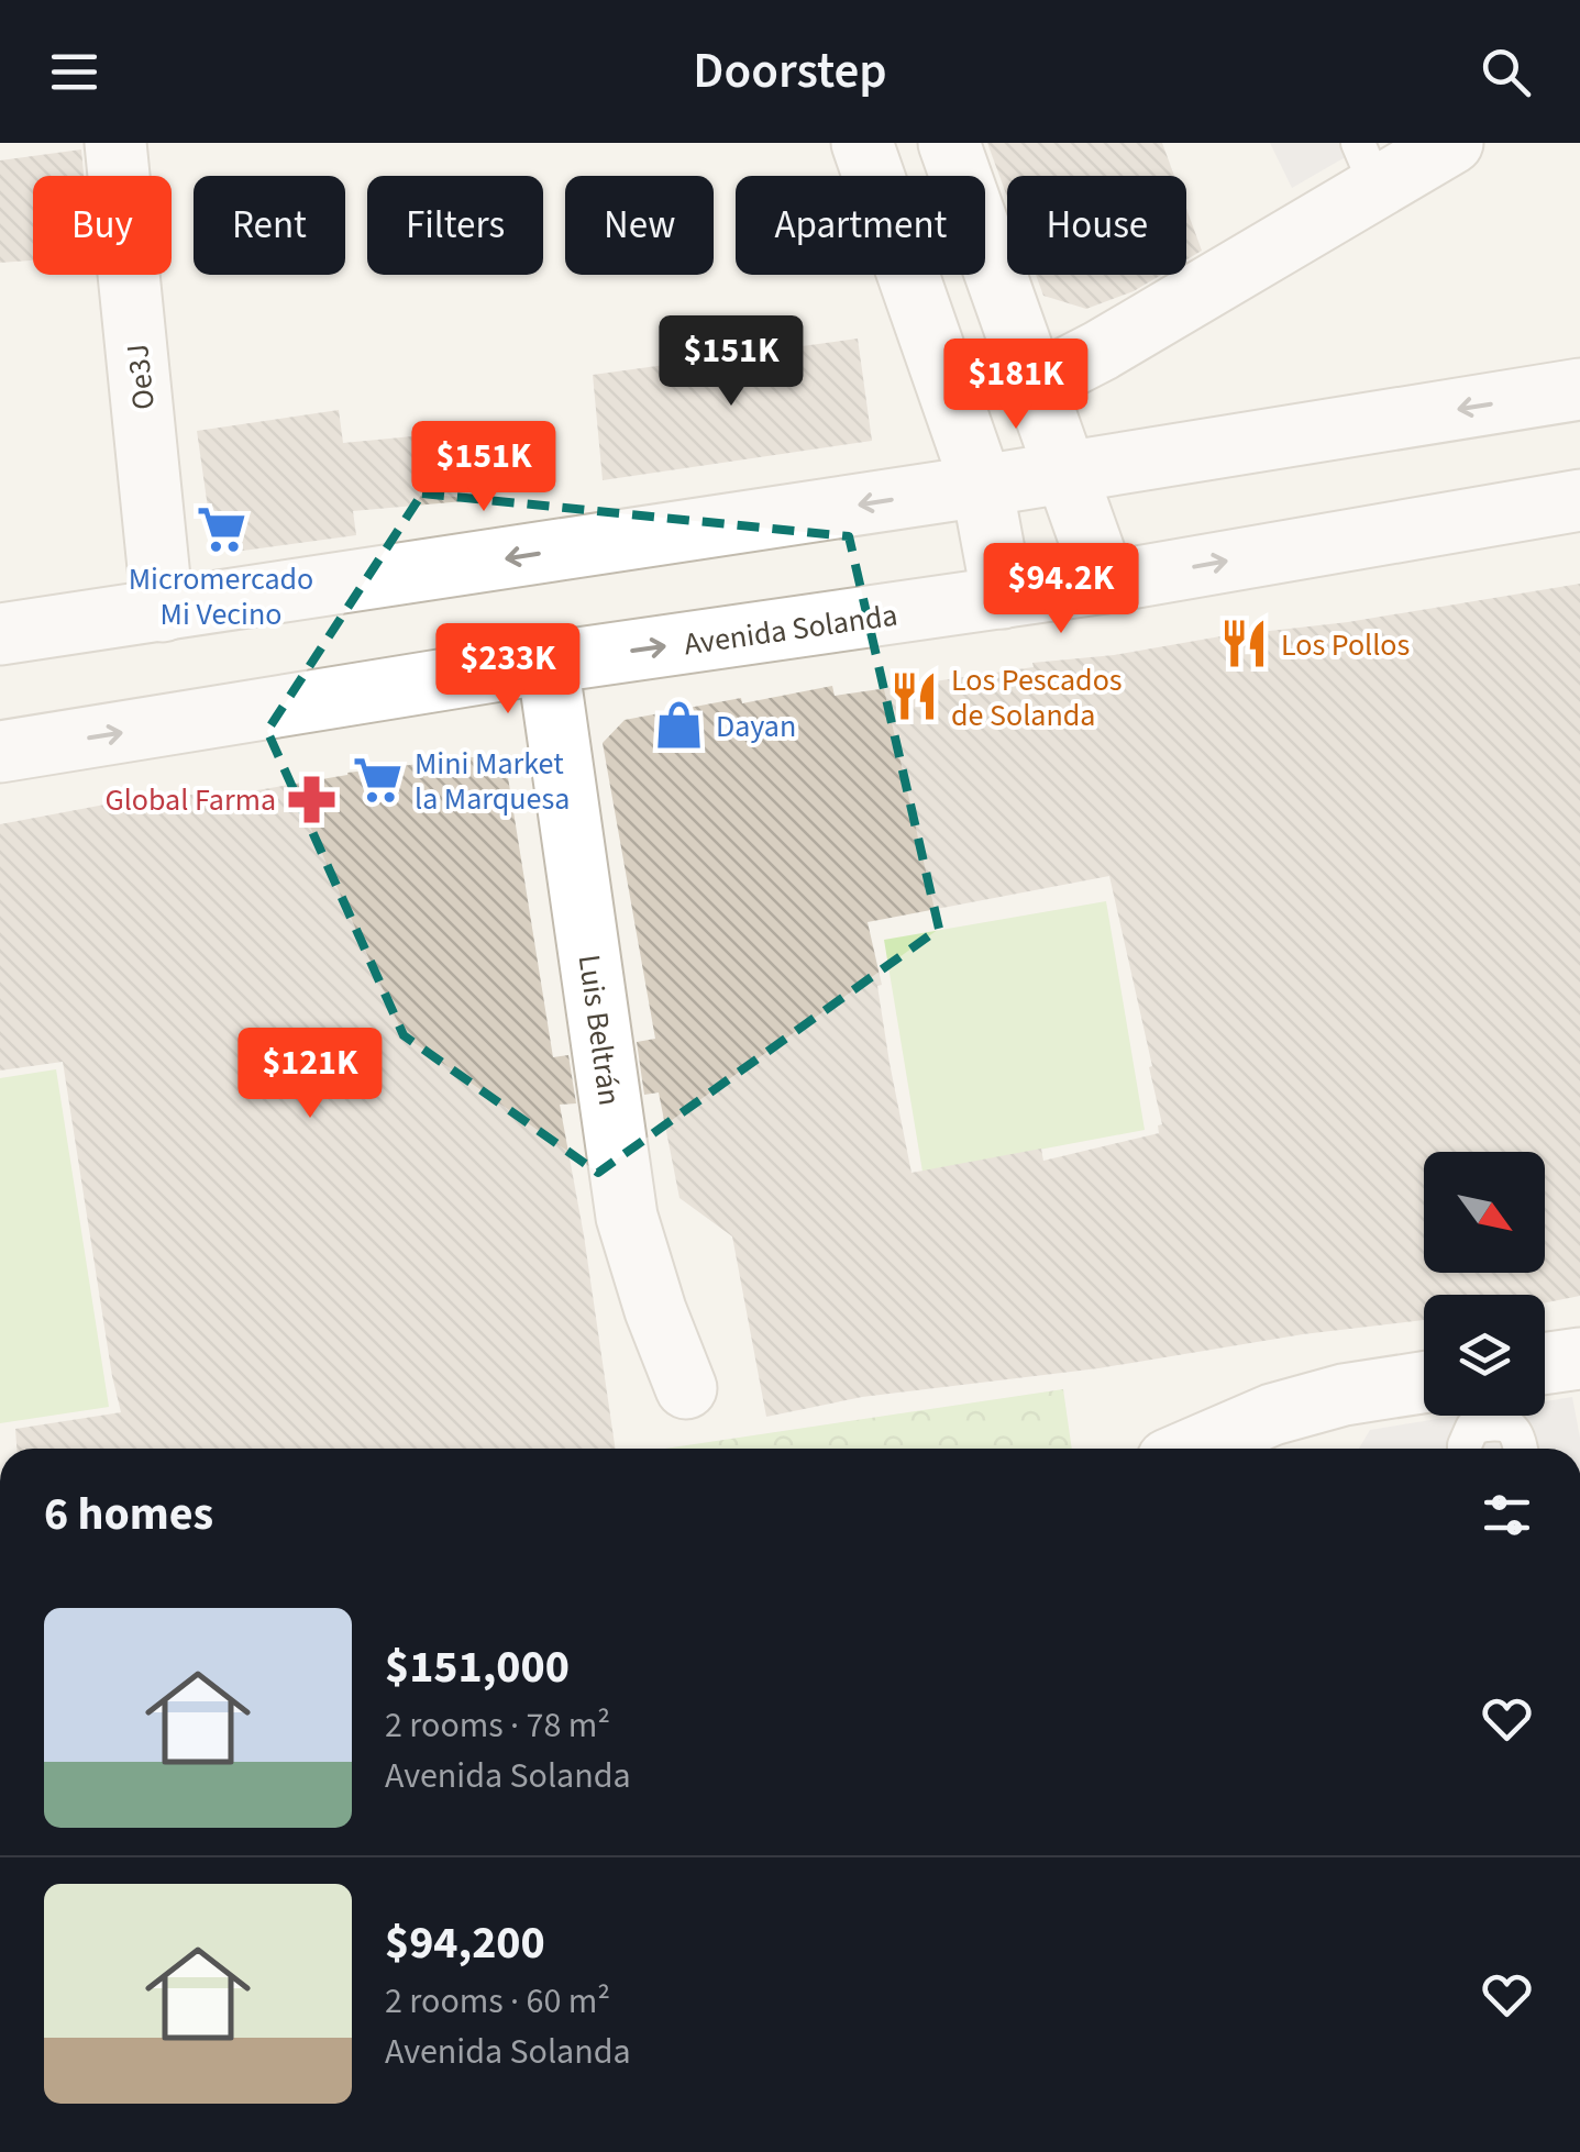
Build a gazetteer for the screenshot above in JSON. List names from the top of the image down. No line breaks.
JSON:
{"streets":{"street":["Oe3J","Avenida Solanda","Luis Beltrán"]},"crossings":[["Avenida Solanda","Luis Beltrán"]],"places":{"supermarket":["Micromercado Mi Vecino","Mini Market la Marquesa"],"restaurant":["Los Pollos","Los Pescados de Solanda"],"shop":["Dayan"],"pharmacy":["Global Farma"]},"north":"bottom right","page":{"header":"Doorstep","chip":["Buy","Rent","Filters","New","Apartment","House"],"price":["$151K","$181K","$151K","$94.2K","$233K","$121K"],"heading":"6 homes","list":[{"name":"$151,000","note":"2 rooms · 78 m² · Avenida Solanda"},{"name":"$94,200","note":"2 rooms · 60 m² · Avenida Solanda"}]}}
